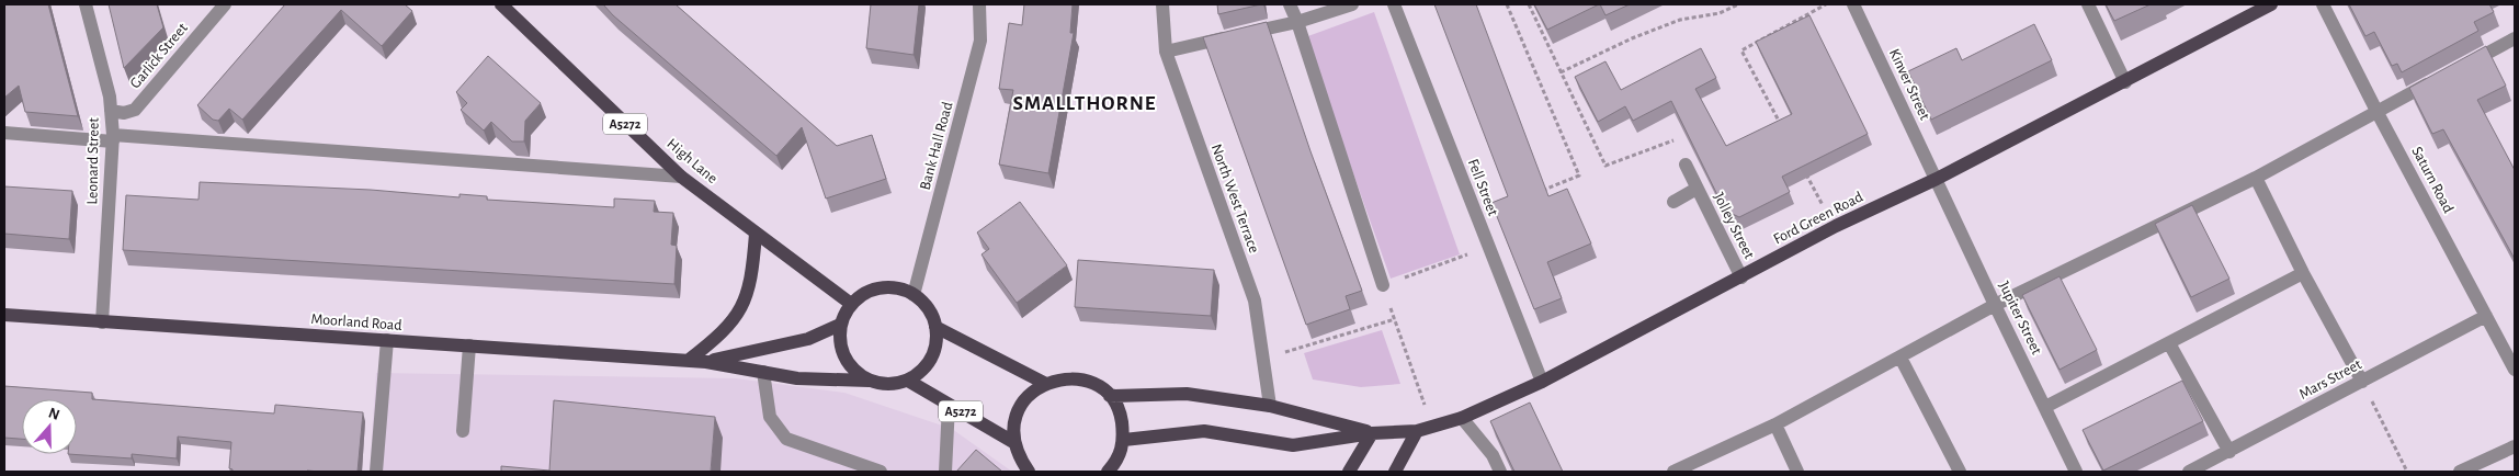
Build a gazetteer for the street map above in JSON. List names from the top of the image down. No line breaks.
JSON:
{"streets":{"main road":["A5272","High Lane","Ford Green Road","Moorland Road"],"street":["Garlick Street","Kinver Street","Bank Hall Road","Leonard Street","Saturn Road","Fell Street","North West Terrace","Jolley Street","Jupiter Street","Mars Street"]},"crossings":[["Garlick Street","Leonard Street"],["Kinver Street","Ford Green Road"],["Kinver Street","Jupiter Street"],["A5272","Bank Hall Road"],["A5272","High Lane"],["A5272","Moorland Road"],["Bank Hall Road","High Lane"],["Bank Hall Road","Moorland Road"],["Leonard Street","Moorland Road"],["High Lane","Moorland Road"],["Saturn Road","Mars Street"],["Fell Street","Ford Green Road"],["Ford Green Road","Jolley Street"],["Ford Green Road","Jupiter Street"]],"districts":["SMALLTHORNE"],"north":"top"}
